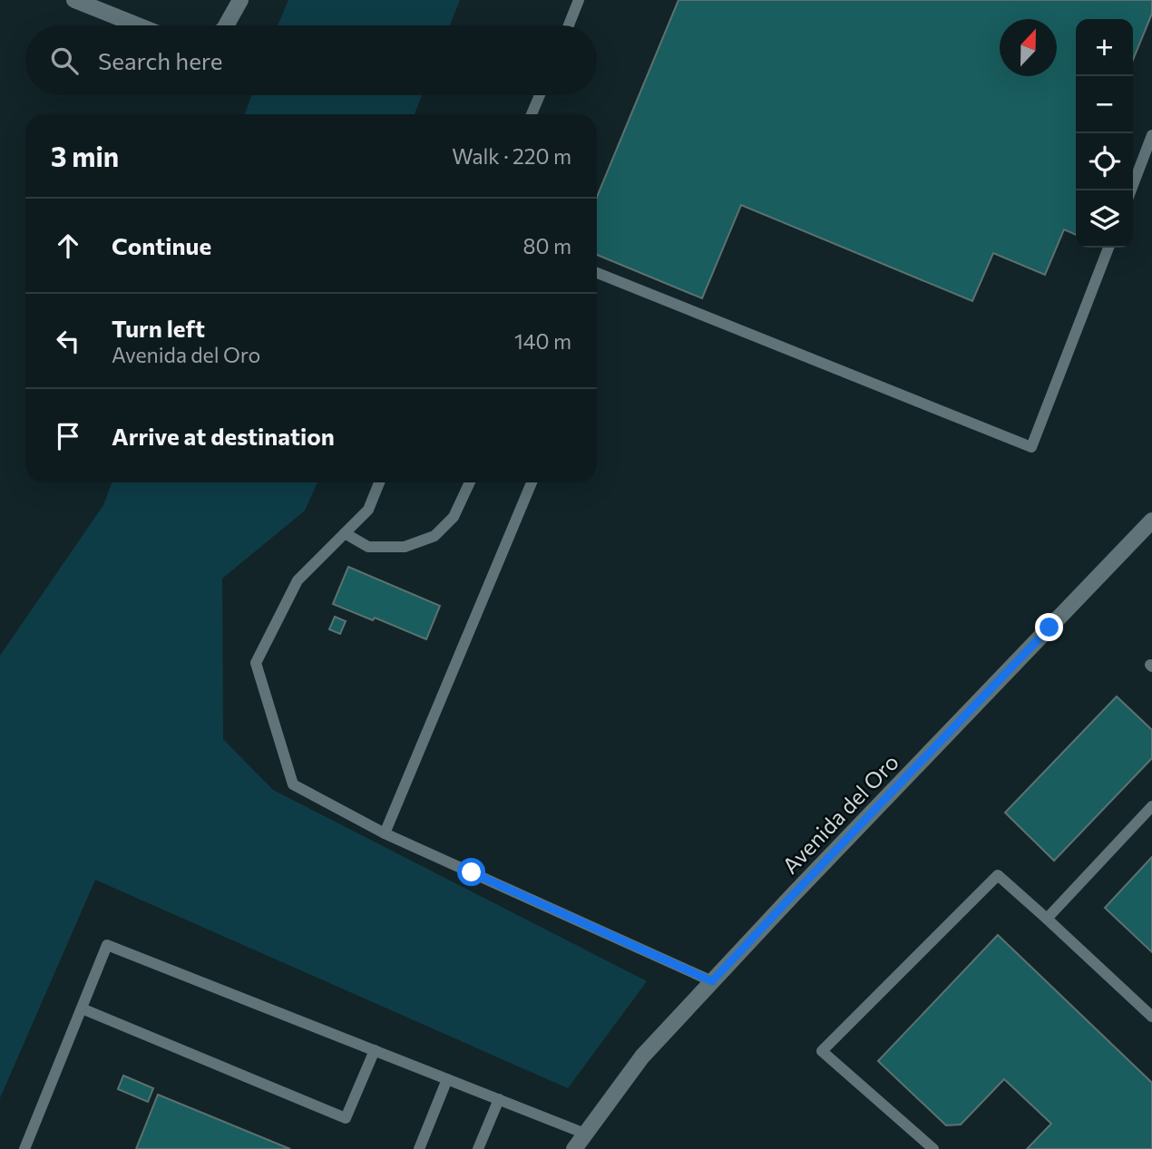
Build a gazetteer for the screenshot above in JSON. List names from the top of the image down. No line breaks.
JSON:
{"streets":{"street":["Avenida del Oro"]},"north":"top","page":{"map_buttons":["+","−"],"search":"Search here","heading":["3 min","Walk · 220 m"],"list":[["Continue","80 m"],["Turn left","Avenida del Oro","140 m"],"Arrive at destination"]}}
